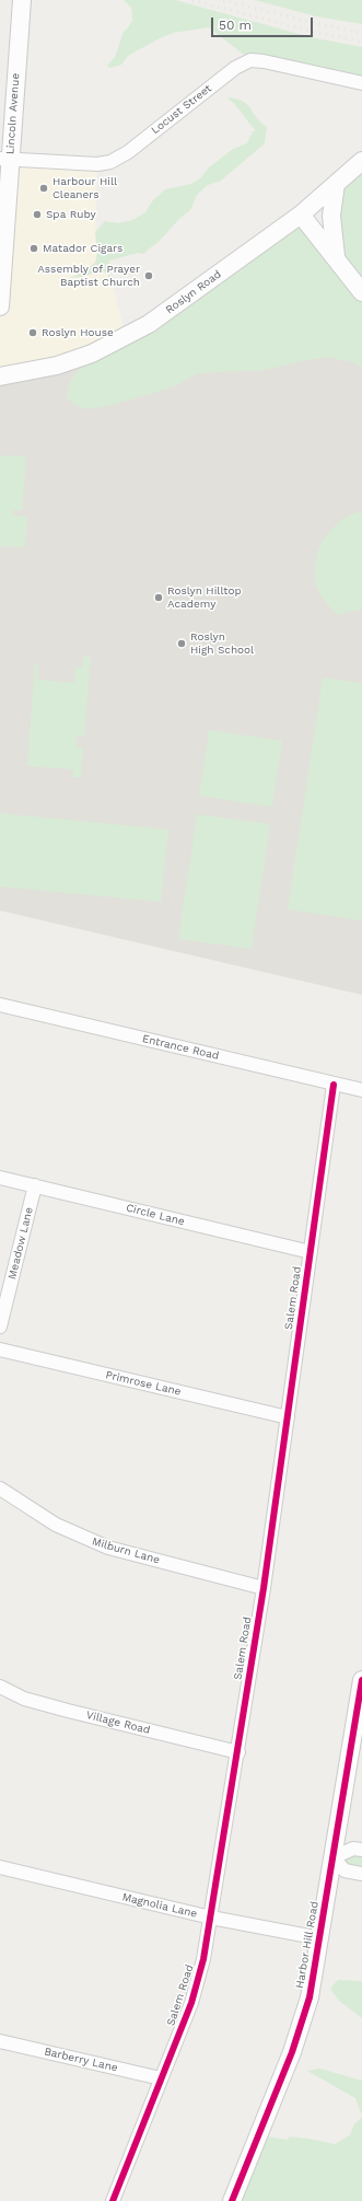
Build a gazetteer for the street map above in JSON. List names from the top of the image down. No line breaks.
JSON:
{"streets":{"street":["Locust Street","Lincoln Avenue","Roslyn Road","Entrance Road","Circle Lane","Meadow Lane","Salem Road","Primrose Lane","Milburn Lane","Village Road","Magnolia Lane","Harbor Hill Road","Barberry Lane"]},"crossings":[["Locust Street","Lincoln Avenue"],["Entrance Road","Salem Road"],["Circle Lane","Meadow Lane"],["Circle Lane","Salem Road"],["Salem Road","Primrose Lane"],["Salem Road","Milburn Lane"],["Salem Road","Village Road"],["Salem Road","Magnolia Lane"],["Salem Road","Barberry Lane"],["Magnolia Lane","Harbor Hill Road"]],"places":["Harbour Hill Cleaners","Spa Ruby","Matador Cigars","Assembly of Prayer Baptist Church","Roslyn House","Roslyn Hilltop Academy","Roslyn High School"],"scale_bar":"50 m"}
